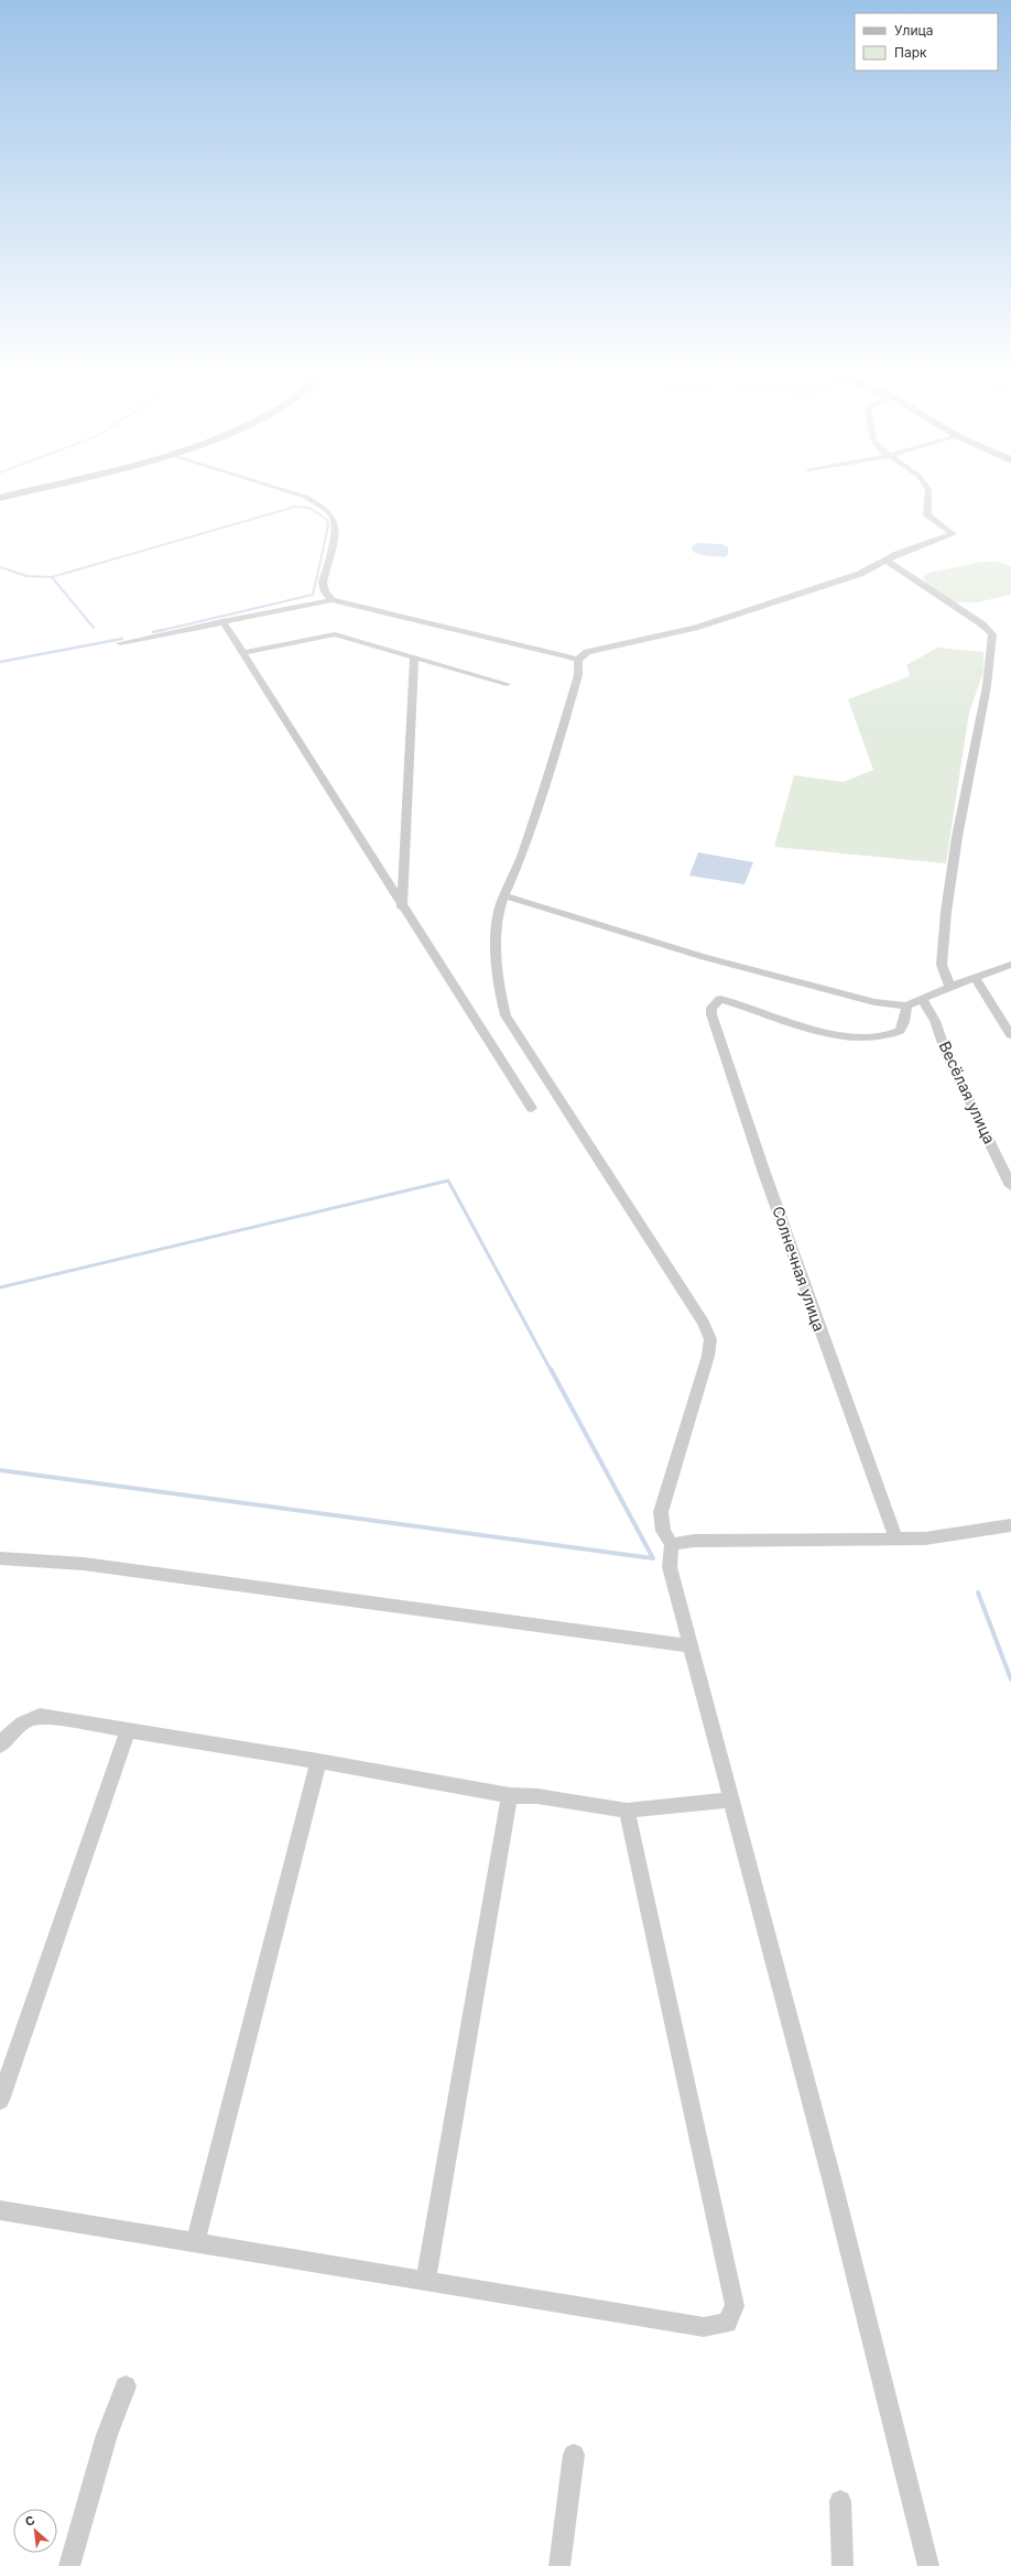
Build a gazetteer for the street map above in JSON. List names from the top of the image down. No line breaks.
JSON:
{"streets":{"street":["Весёлая улица","Солнечная улица"]},"legend":["Улица","Парк"],"north":"top left"}
